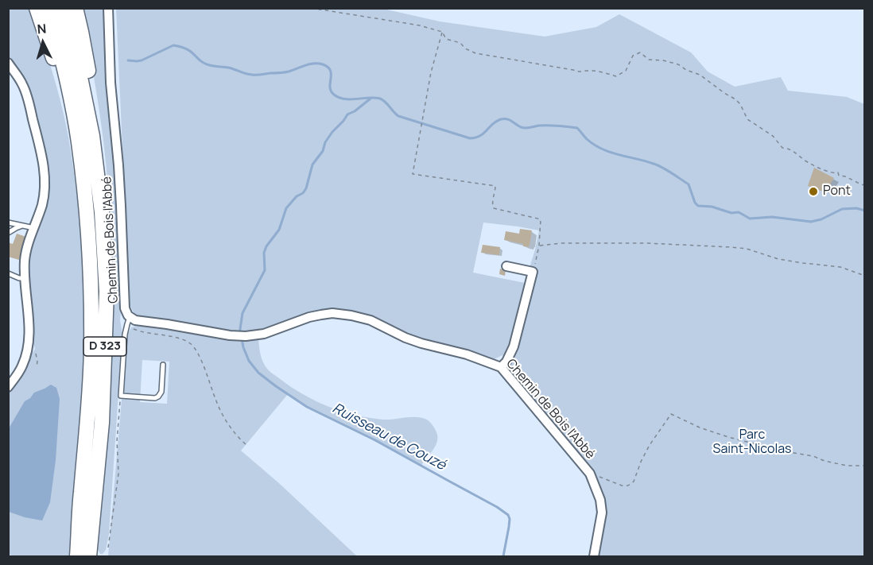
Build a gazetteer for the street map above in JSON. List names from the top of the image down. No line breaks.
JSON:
{"streets":{"highway":["D 323"],"street":["Chemin de Bois l'Abbé"]},"water":["Ruisseau de Couzé"],"parks":["Parc Saint-Nicolas"],"places":["Pont"],"north":"top"}
